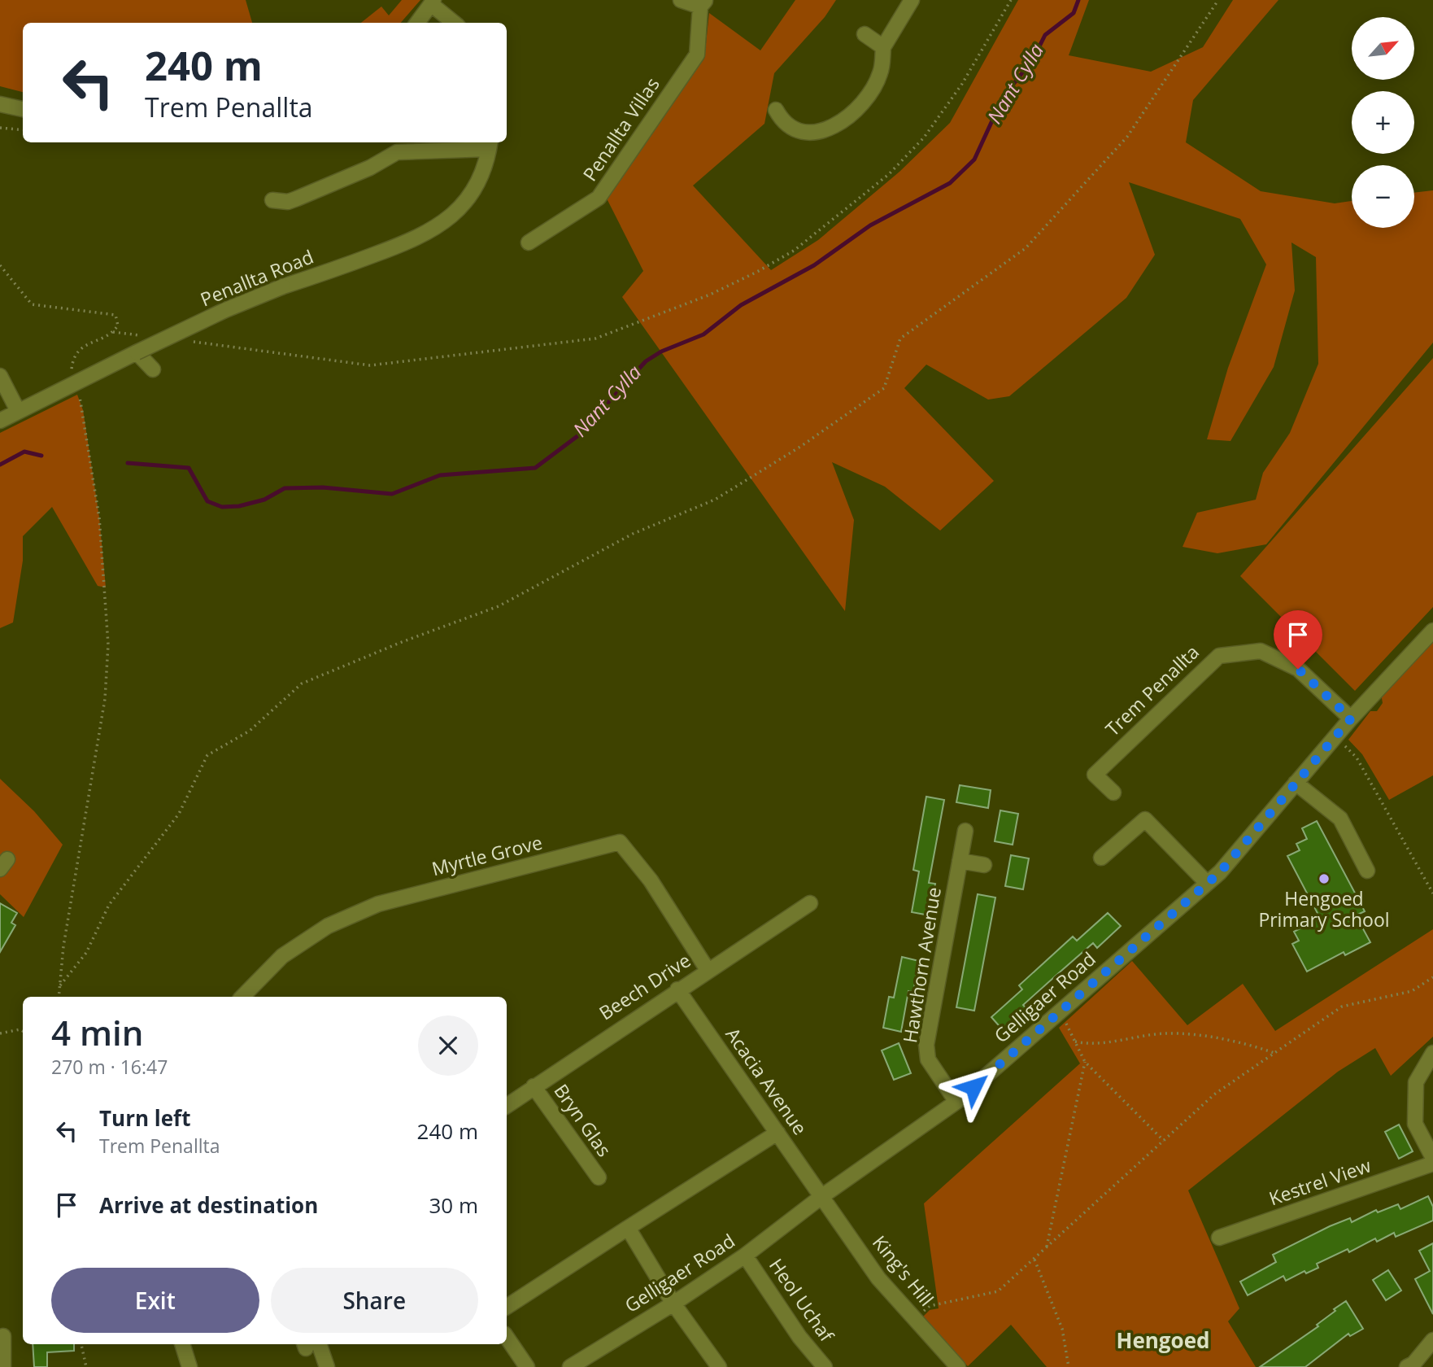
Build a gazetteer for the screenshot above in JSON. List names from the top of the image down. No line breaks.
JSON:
{"streets":{"street":["Penallta Villas","Penallta Road","Trem Penallta","Myrtle Grove","Hawthorn Avenue","Beech Drive","Gelligaer Road","Acacia Avenue","Bryn Glas","Kestrel View","King's Hill","Heol Uchaf"]},"crossings":[["Trem Penallta","Gelligaer Road"],["Myrtle Grove","Beech Drive"],["Hawthorn Avenue","Gelligaer Road"],["Beech Drive","Acacia Avenue"],["Beech Drive","Bryn Glas"],["Gelligaer Road","Acacia Avenue"],["Gelligaer Road","King's Hill"],["Gelligaer Road","Heol Uchaf"],["Acacia Avenue","King's Hill"]],"districts":["Hengoed"],"water":["Nant Cylla"],"places":["Hengoed Primary School"],"north":"top right","page":{"map_buttons":["+","−"],"turn":["240 m","Trem Penallta"],"heading":["4 min","270 m · 16:47"],"list":[{"name":"Turn left","note":"Trem Penallta","value":"240 m"},{"name":"Arrive at destination","value":"30 m"}],"buttons":["Exit","Share"]}}
